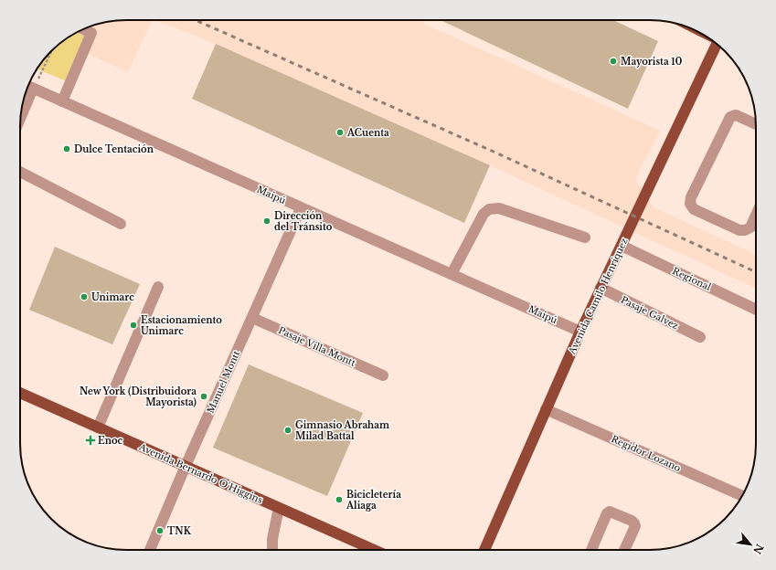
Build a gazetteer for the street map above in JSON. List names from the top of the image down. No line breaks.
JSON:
{"streets":{"main road":["Avenida Camilo Henríquez","Avenida Bernardo O'Higgins"],"street":["Maipú","Regional","Pasaje Galvez","Pasaje Villa Montt","Manuel Montt","Regidor Lozano"]},"crossings":[["Maipú","Avenida Camilo Henríquez"],["Maipú","Manuel Montt"],["Regional","Avenida Camilo Henríquez"],["Avenida Camilo Henríquez","Pasaje Galvez"],["Avenida Camilo Henríquez","Regidor Lozano"],["Pasaje Villa Montt","Manuel Montt"],["Manuel Montt","Avenida Bernardo O'Higgins"]],"places":{"other":["Mayorista 10","ACuenta","Dulce Tentación","Dirección del Tránsito","Unimarc","Estacionamiento Unimarc","New York (Distribuidora Mayorista)","Gimnasio Abraham Milad Battal","Bicicletería Aliaga","TNK"],"health":["Enoc"]},"north":"bottom right"}
